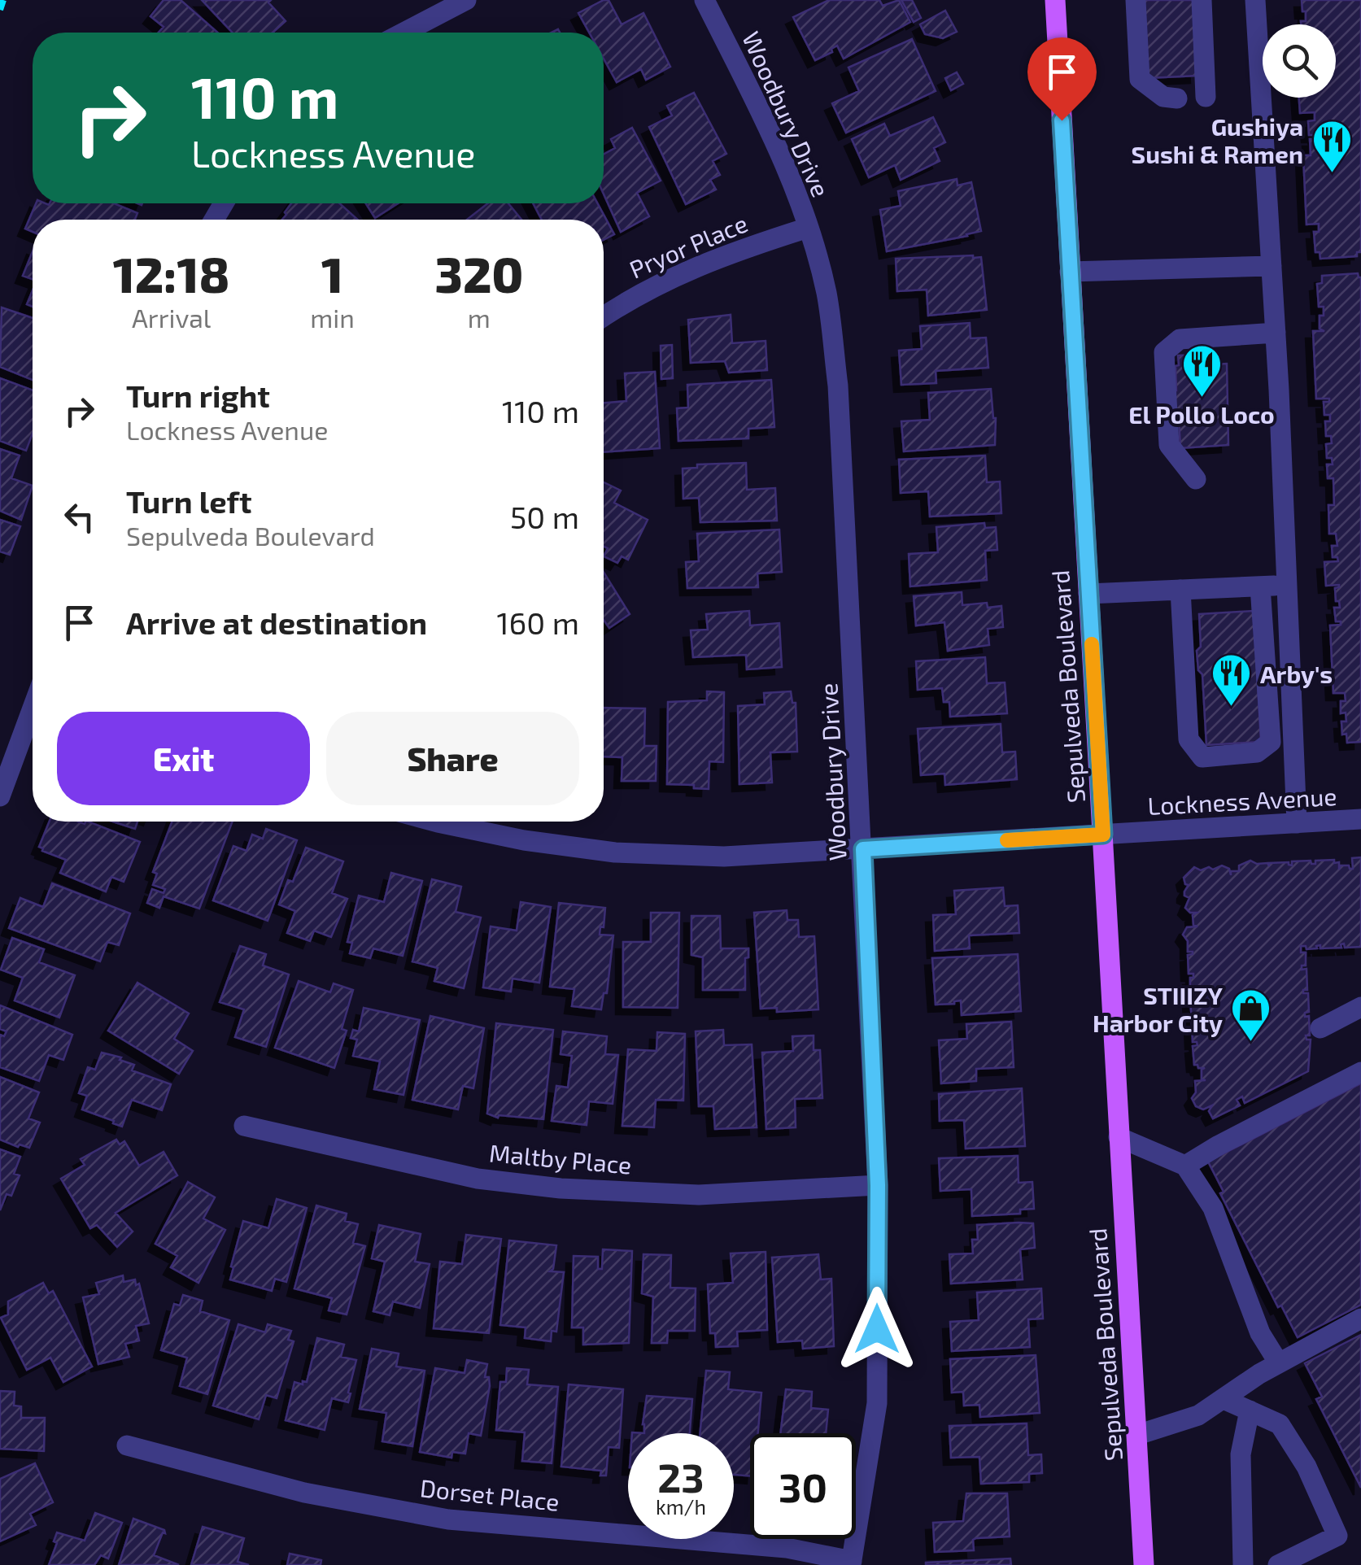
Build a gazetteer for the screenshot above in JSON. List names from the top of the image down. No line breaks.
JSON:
{"streets":{"main road":["Sepulveda Boulevard"],"street":["Woodbury Drive","Pryor Place","Lockness Avenue","Maltby Place","Dorset Place"]},"crossings":[["Woodbury Drive","Pryor Place"],["Woodbury Drive","Lockness Avenue"],["Woodbury Drive","Maltby Place"],["Woodbury Drive","Dorset Place"],["Sepulveda Boulevard","Lockness Avenue"]],"places":{"restaurant":["Gushiya Sushi & Ramen","El Pollo Loco","Arby's"],"shop":["STIIIZY Harbor City"]},"page":{"turn":["110 m","Lockness Avenue"],"eta":["12:18","Arrival","1","min","320","m"],"list":[{"name":"Turn right","note":"Lockness Avenue","value":"110 m"},{"name":"Turn left","note":"Sepulveda Boulevard","value":"50 m"},{"name":"Arrive at destination","value":"160 m"}],"buttons":["Exit","Share"],"speed":"23 km/h","limit":"30"}}
